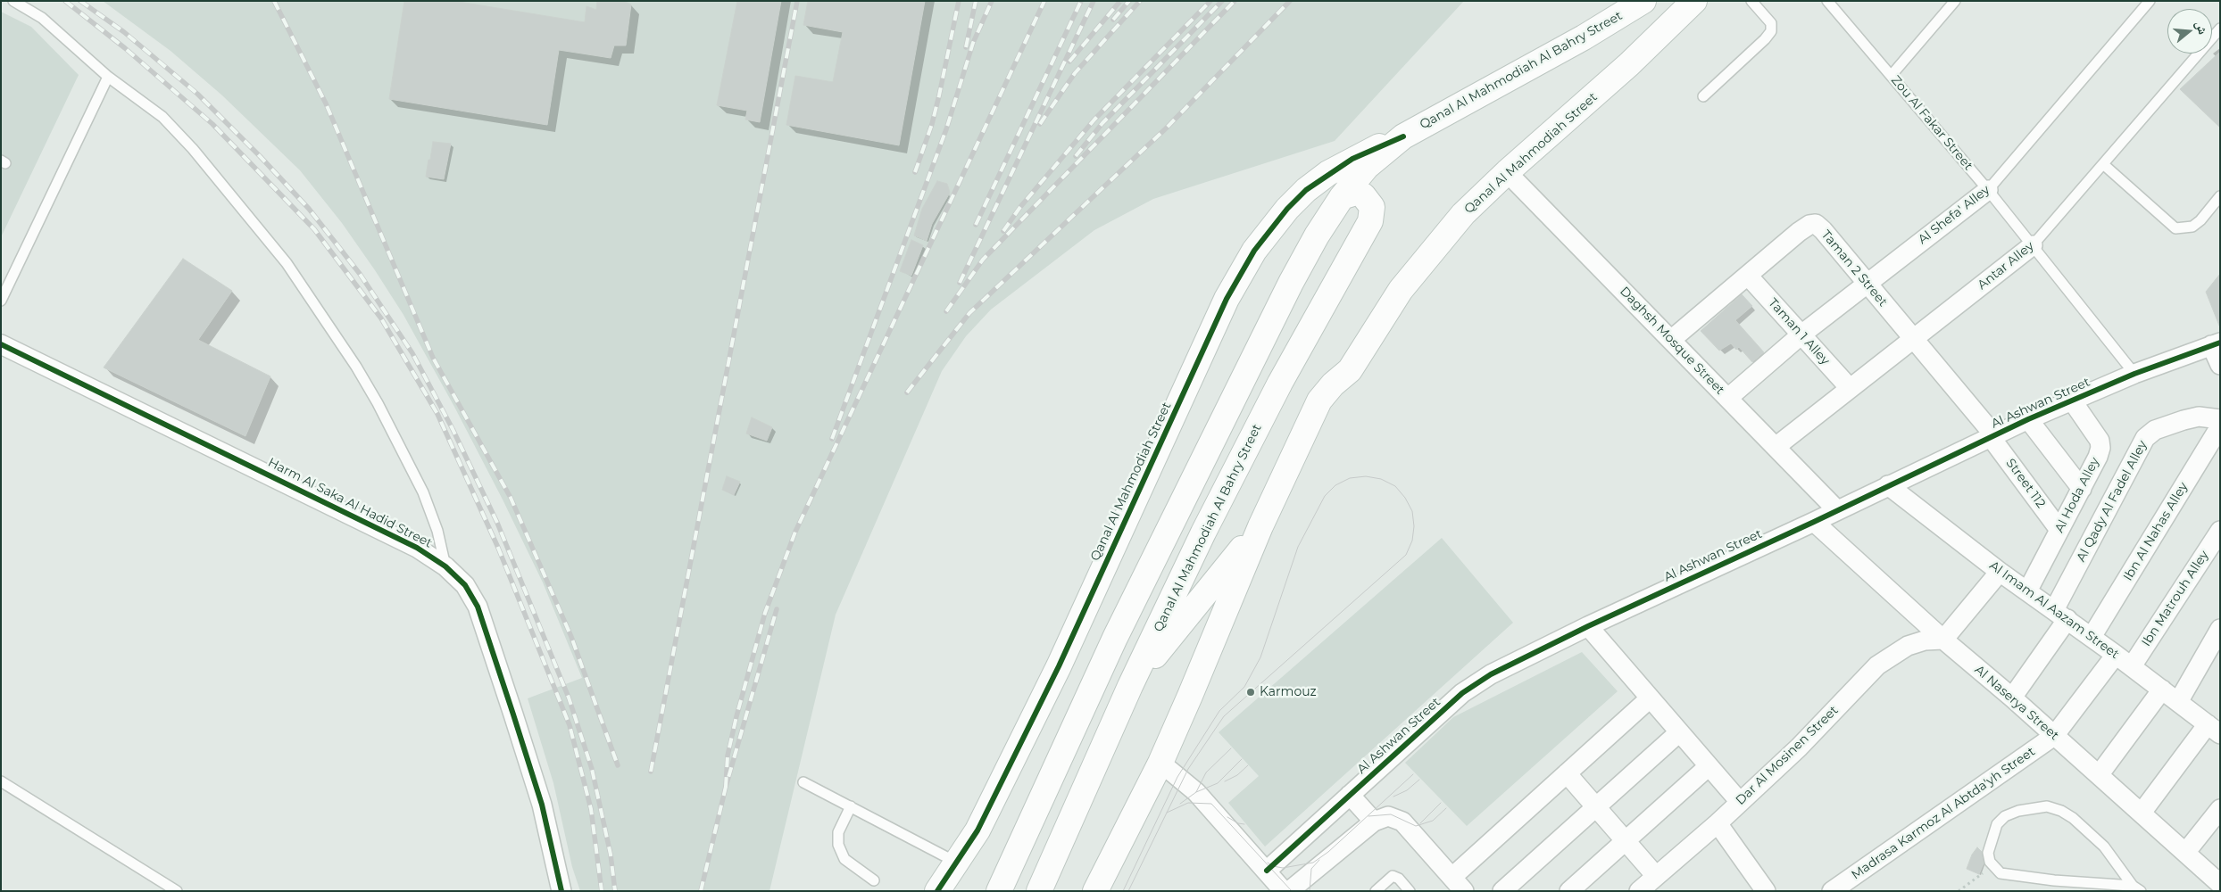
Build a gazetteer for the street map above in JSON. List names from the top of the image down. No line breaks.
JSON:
{"streets":{"main road":["Qanal Al Mahmodiah Al Bahry Street","Qanal Al Mahmodiah Street"],"street":["Al Shefa' Alley","Antar Alley","Taman 2 Street","Taman 1 Alley","Daghsh Mosque Street","Al Ashwan Street","Street 112","Al Hoda Alley","Al Qady Al Fadel Alley","Harm Al Saka Al Hadid Street","Ibn Al Nahas Alley","Ibn Matrouh Alley","Al Imam Al Aazam Street","Al Naserya Street","Dar Al Mosinen Street","Madrasa Karmoz Al Abtda'yh Street"],"lane":["Zou Al Fakar Street"]},"crossings":[["Qanal Al Mahmodiah Al Bahry Street","Qanal Al Mahmodiah Street"],["Zou Al Fakar Street","Al Shefa' Alley"],["Zou Al Fakar Street","Antar Alley"],["Zou Al Fakar Street","Al Ashwan Street"],["Qanal Al Mahmodiah Street","Daghsh Mosque Street"],["Al Shefa' Alley","Taman 2 Street"],["Al Shefa' Alley","Taman 1 Alley"],["Al Shefa' Alley","Daghsh Mosque Street"],["Antar Alley","Taman 2 Street"],["Antar Alley","Taman 1 Alley"],["Antar Alley","Daghsh Mosque Street"],["Taman 2 Street","Taman 1 Alley"],["Taman 2 Street","Daghsh Mosque Street"],["Taman 2 Street","Al Ashwan Street"],["Taman 2 Street","Street 112"],["Daghsh Mosque Street","Al Ashwan Street"],["Al Ashwan Street","Street 112"],["Al Ashwan Street","Al Hoda Alley"],["Al Ashwan Street","Al Imam Al Aazam Street"],["Al Ashwan Street","Al Naserya Street"],["Street 112","Al Hoda Alley"],["Al Hoda Alley","Al Imam Al Aazam Street"],["Al Qady Al Fadel Alley","Al Imam Al Aazam Street"],["Al Qady Al Fadel Alley","Al Naserya Street"],["Ibn Al Nahas Alley","Al Imam Al Aazam Street"],["Ibn Matrouh Alley","Al Imam Al Aazam Street"],["Al Naserya Street","Dar Al Mosinen Street"],["Al Naserya Street","Madrasa Karmoz Al Abtda'yh Street"]],"places":["Karmouz"],"north":"right"}
